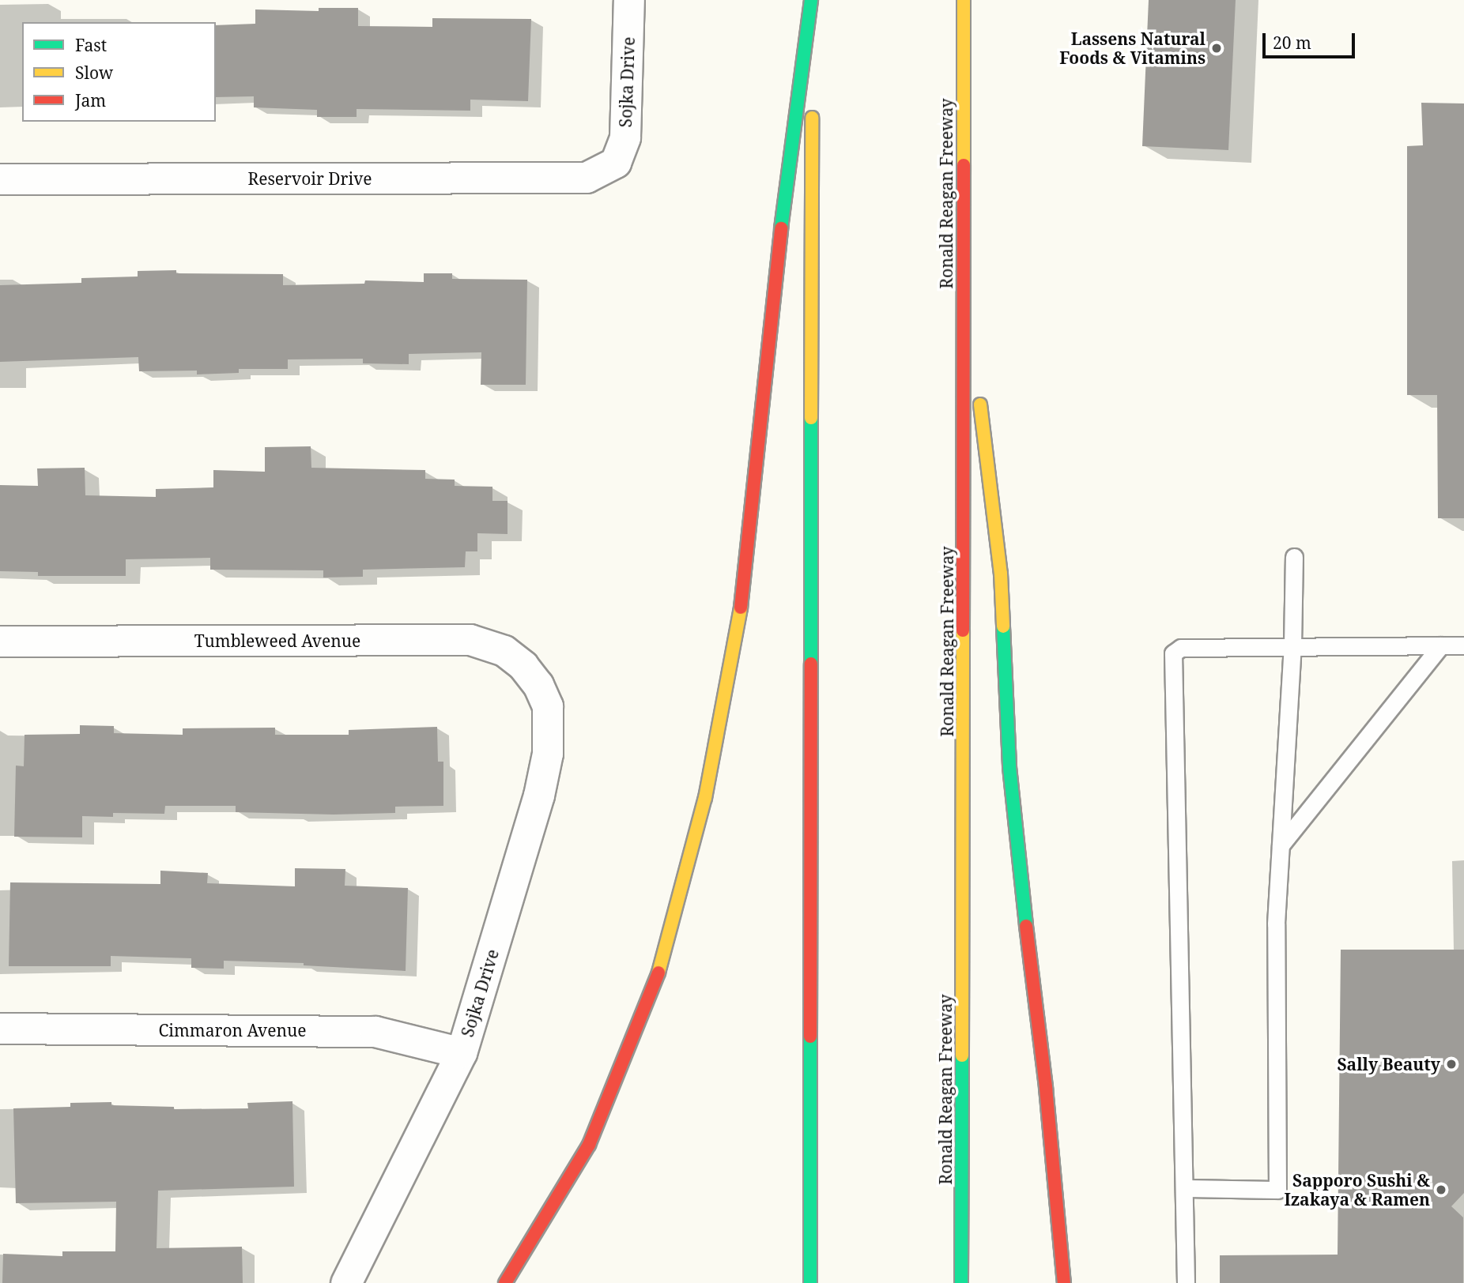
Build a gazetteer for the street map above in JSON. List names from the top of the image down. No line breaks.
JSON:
{"streets":{"highway":["Ronald Reagan Freeway"],"street":["Sojka Drive","Reservoir Drive","Tumbleweed Avenue","Cimmaron Avenue"]},"crossings":[["Sojka Drive","Reservoir Drive"],["Sojka Drive","Tumbleweed Avenue"],["Sojka Drive","Cimmaron Avenue"]],"places":["Lassens Natural Foods & Vitamins","Sally Beauty","Sapporo Sushi & Izakaya & Ramen"],"legend":["Fast","Slow","Jam"],"scale_bar":"20 m"}
